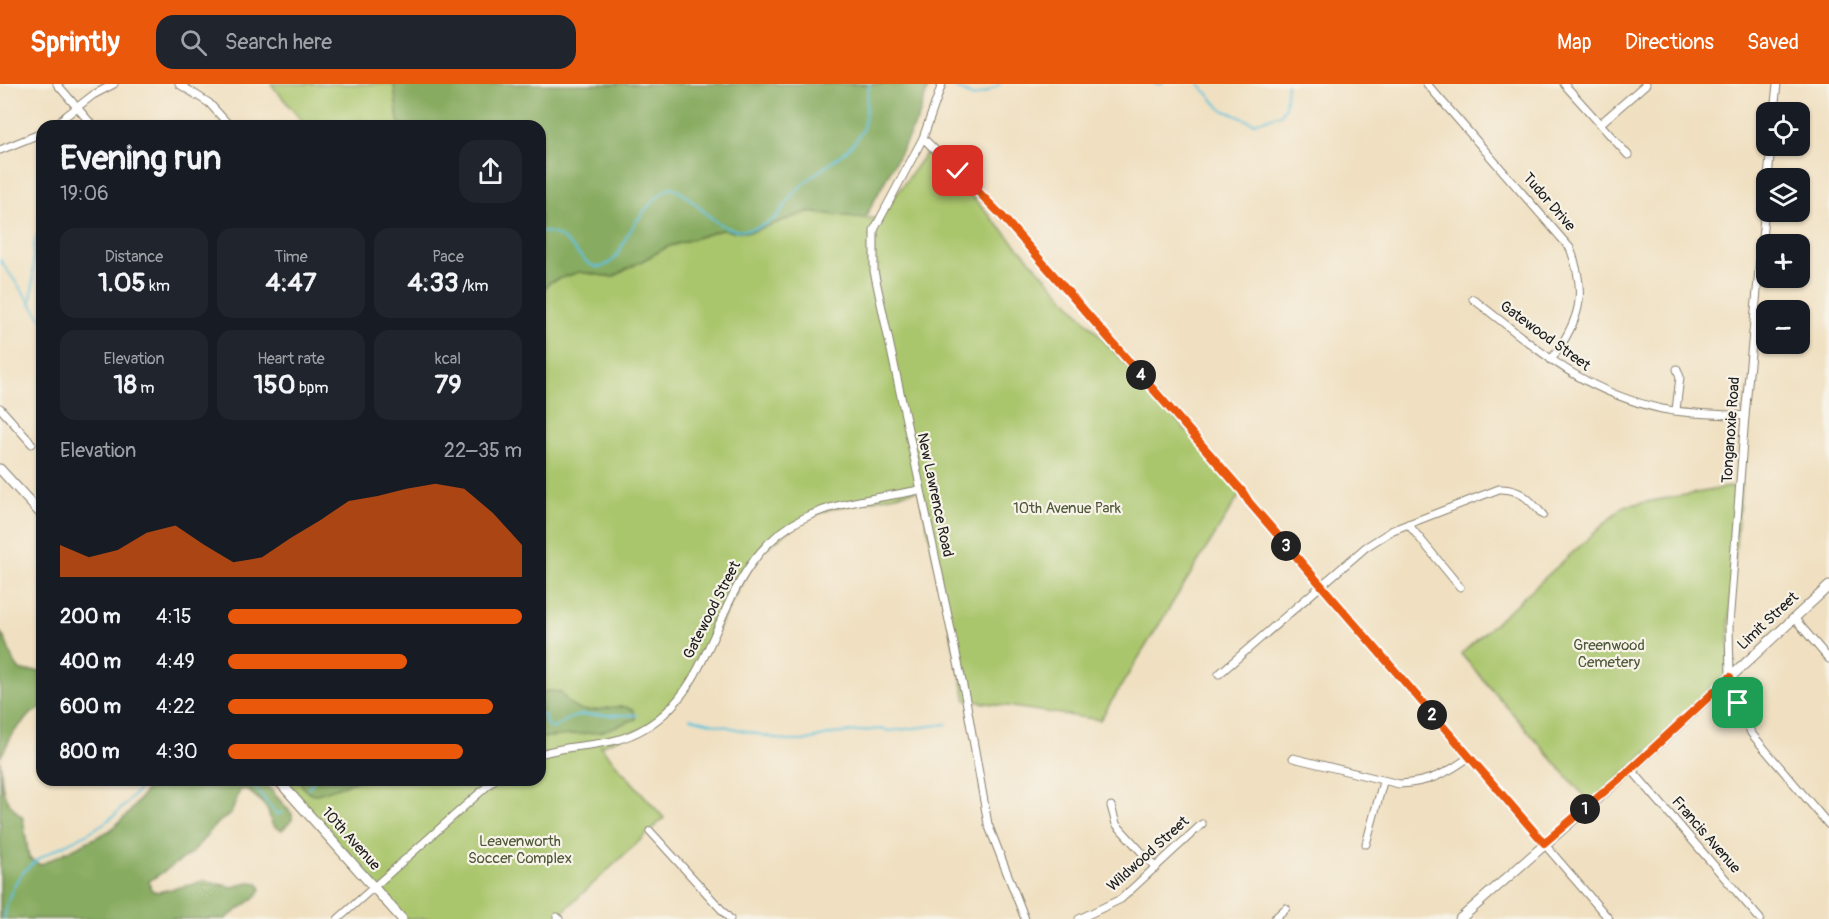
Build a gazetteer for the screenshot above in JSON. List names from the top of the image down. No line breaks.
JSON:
{"streets":{"street":["Tudor Drive","Gatewood Street","Tonganoxie Road","New Lawrence Road","Limit Street","Francis Avenue","10th Avenue","Wildwood Street"]},"crossings":[["Tudor Drive","Gatewood Street"],["Gatewood Street","Tonganoxie Road"],["Gatewood Street","New Lawrence Road"],["Tonganoxie Road","Limit Street"],["Limit Street","Francis Avenue"]],"parks":["10th Avenue Park","Greenwood Cemetery","Leavenworth Soccer Complex"],"page":{"header":"Sprintly","search":"Search here","nav":["Map","Directions","Saved"],"map_buttons":["+","−"],"heading":["Evening run","19:06"],"stats":[["Distance","1.05 km"],["Time","4:47"],["Pace","4:33 /km"],["Elevation","18 m"],["Heart rate","150 bpm"],["kcal","79"]],"pins":["4","3","2","1"],"chart":["Elevation","22–35 m"],"list":[{"name":"200 m","note":"4:15"},{"name":"400 m","note":"4:49"},{"name":"600 m","note":"4:22"},{"name":"800 m","note":"4:30"}]}}
